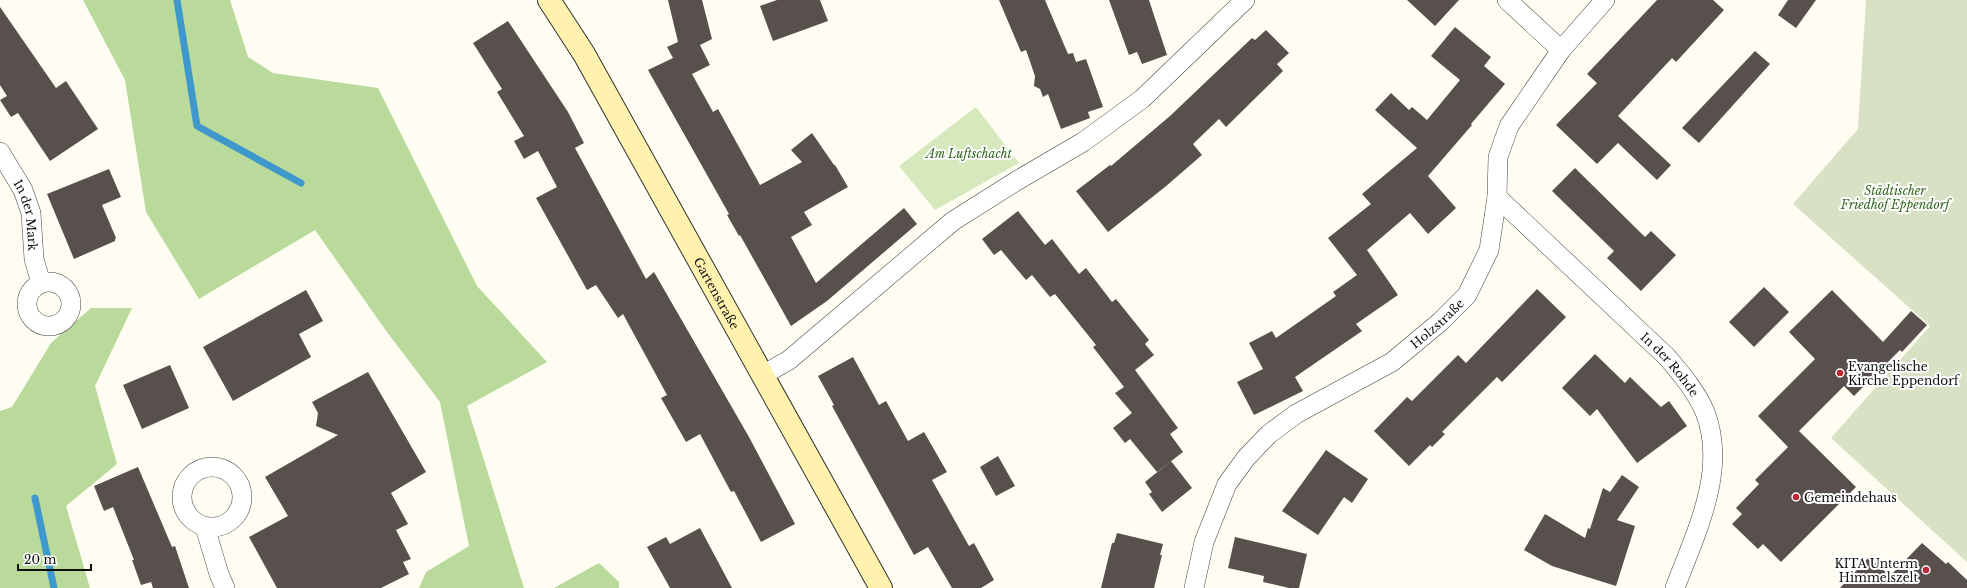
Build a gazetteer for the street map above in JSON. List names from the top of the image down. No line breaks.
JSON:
{"streets":{"street":["In der Mark","Gartenstraße","Holzstraße","In der Rohde"]},"crossings":[["Holzstraße","In der Rohde"]],"parks":["Am Luftschacht","Städtischer Friedhof Eppendorf"],"places":["Evangelische Kirche Eppendorf","Gemeindehaus","KITA Unterm Himmelszelt"],"scale_bar":"20 m"}
